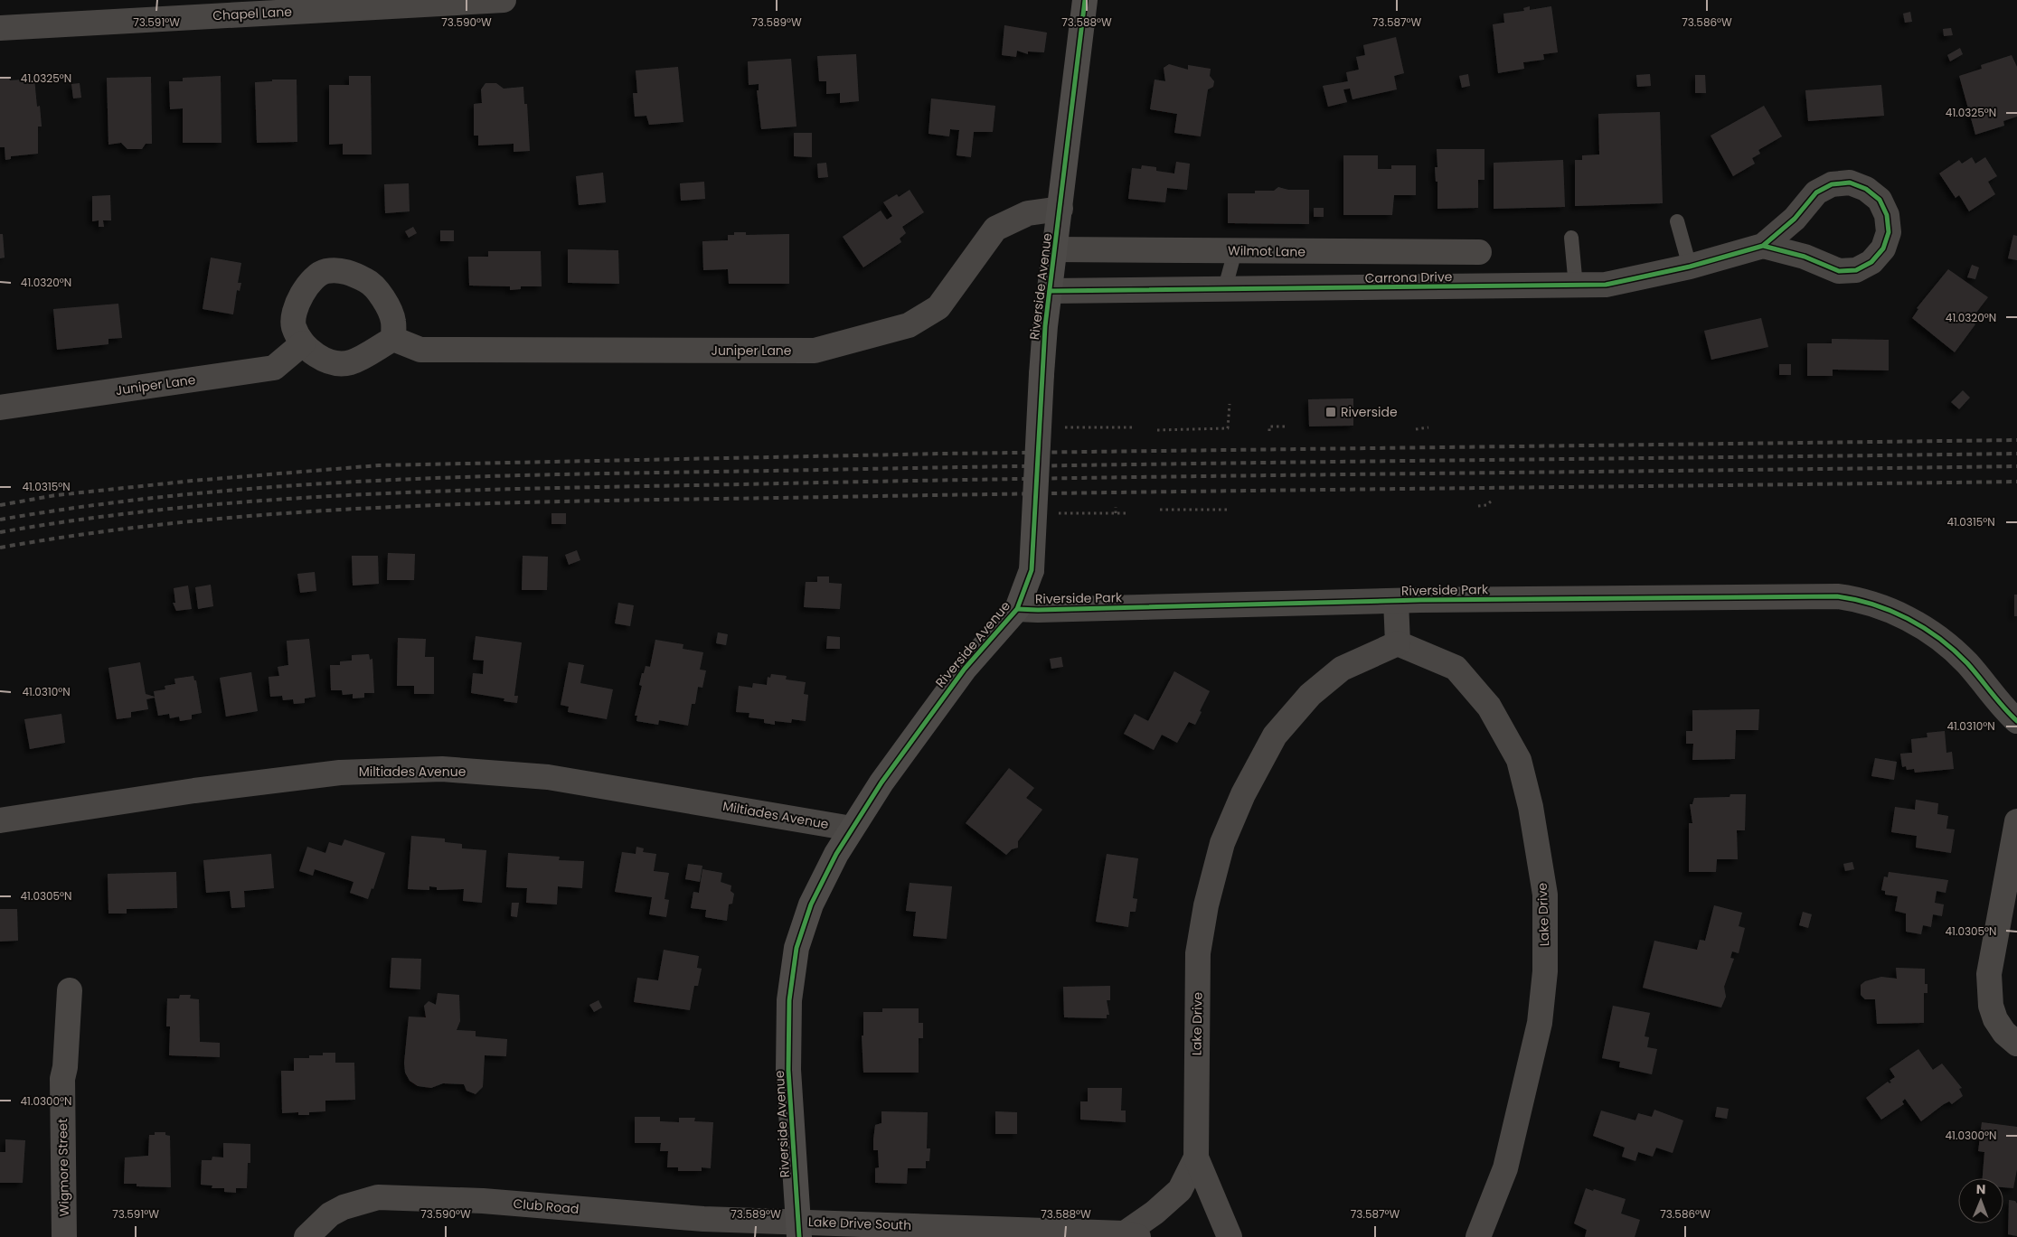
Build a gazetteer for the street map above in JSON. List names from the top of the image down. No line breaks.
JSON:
{"streets":{"street":["Chapel Lane","Wilmot Lane","Carrona Drive","Riverside Avenue","Juniper Lane","Riverside Park","Miltiades Avenue","Lake Drive","Wigmore Street","Club Road","Lake Drive South"]},"crossings":[["Wilmot Lane","Riverside Avenue"],["Carrona Drive","Riverside Avenue"],["Riverside Avenue","Juniper Lane"],["Riverside Avenue","Riverside Park"],["Riverside Avenue","Miltiades Avenue"],["Riverside Avenue","Club Road"],["Riverside Avenue","Lake Drive South"],["Lake Drive","Lake Drive South"],["Club Road","Lake Drive South"]],"places":{"transit":["Riverside"]},"north":"top","coordinates":["73.591°W","73.590°W","73.589°W","73.588°W","73.587°W","73.586°W","41.0325°N","41.0320°N","41.0315°N","41.0310°N","41.0305°N","41.0300°N"]}
